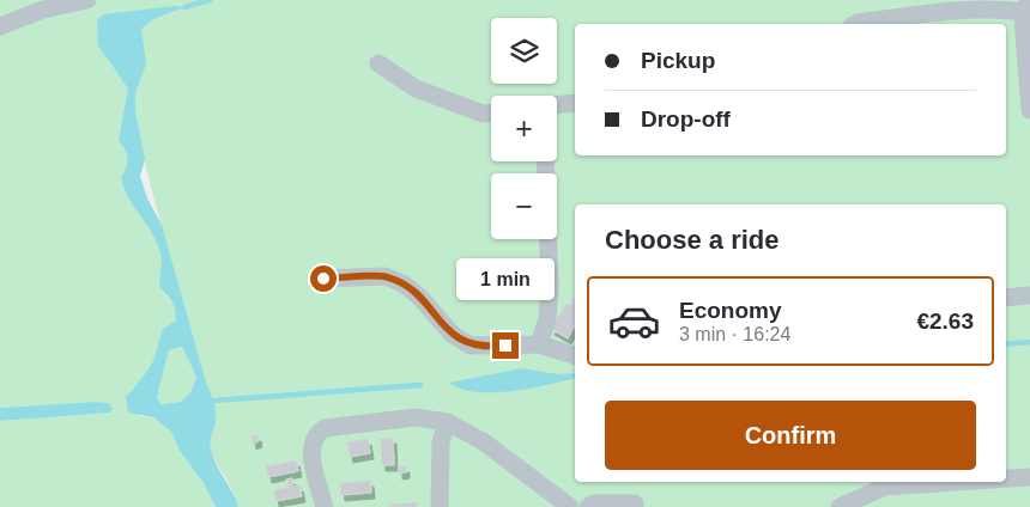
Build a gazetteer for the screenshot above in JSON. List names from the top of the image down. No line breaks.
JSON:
{"page":{"map_buttons":["+","−"],"banner":["Pickup","Drop-off"],"heading":"Choose a ride","bubble":"1 min","list":[{"name":"Economy","note":"3 min · 16:24","value":"€2.63"}],"buttons":"Confirm"}}
